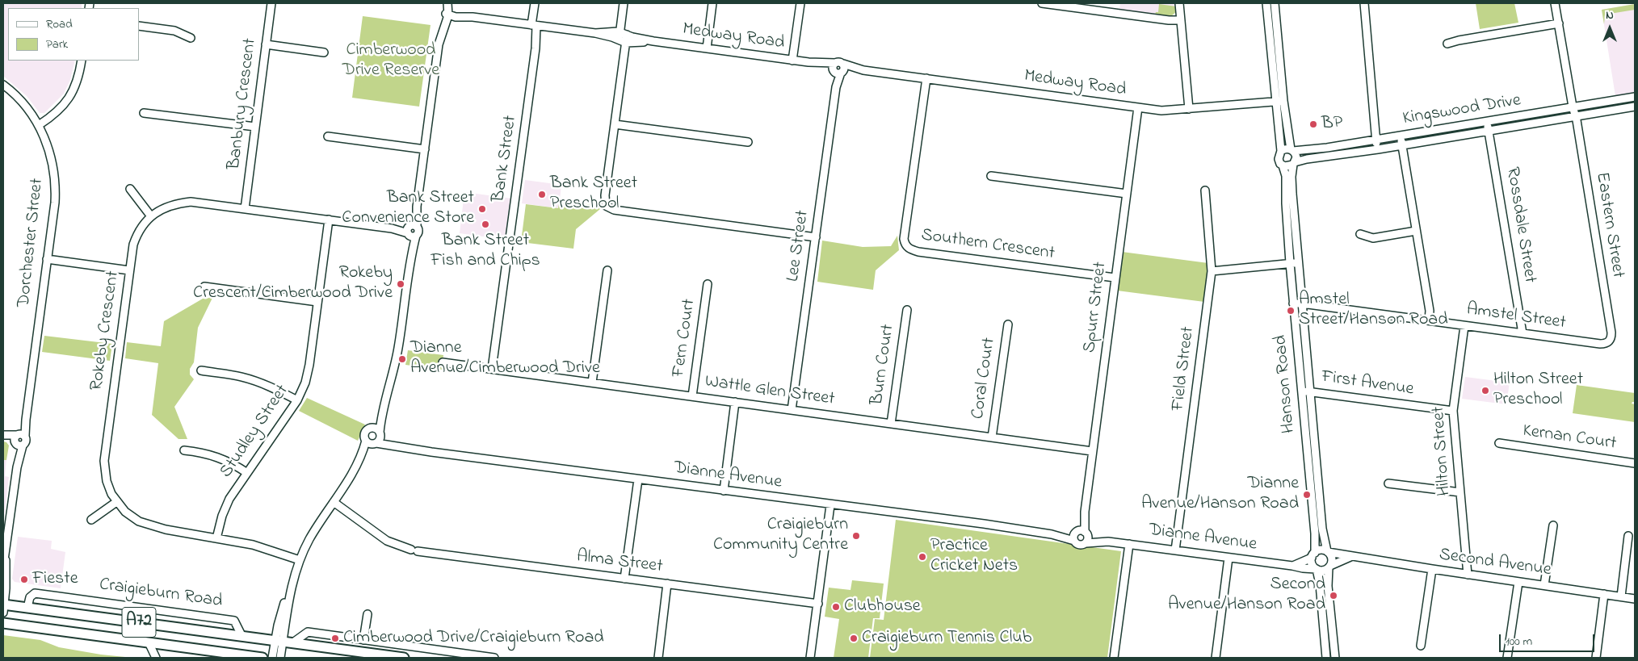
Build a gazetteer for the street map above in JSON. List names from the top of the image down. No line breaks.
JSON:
{"streets":{"main road":["Craigieburn Road","A72"],"street":["Medway Road","Banbury Crescent","Kingswood Drive","Bank Street","Rossdale Street","Eastern Street","Dorchester Street","Southern Crescent","Lee Street","Spurr Street","Amstel Street","Rokeby Crescent","Fern Court","Burn Court","Field Street","Coral Court","Hanson Road","First Avenue","Wattle Glen Street","Studley Street","Kernan Court","Hilton Street","Dianne Avenue","Alma Street","Second Avenue"]},"crossings":[["Medway Road","Bank Street"],["Medway Road","Southern Crescent"],["Medway Road","Lee Street"],["Medway Road","Spurr Street"],["Banbury Crescent","Rokeby Crescent"],["Kingswood Drive","Rossdale Street"],["Kingswood Drive","Eastern Street"],["Kingswood Drive","Hanson Road"],["Bank Street","Wattle Glen Street"],["Rossdale Street","Amstel Street"],["Eastern Street","Amstel Street"],["Dorchester Street","Craigieburn Road"],["Southern Crescent","Spurr Street"],["Lee Street","Wattle Glen Street"],["Spurr Street","Wattle Glen Street"],["Spurr Street","Dianne Avenue"],["Amstel Street","Hanson Road"],["Amstel Street","Hilton Street"],["Rokeby Crescent","Studley Street"],["Fern Court","Wattle Glen Street"],["Burn Court","Wattle Glen Street"],["Field Street","Dianne Avenue"],["Coral Court","Wattle Glen Street"],["Hanson Road","First Avenue"],["Hanson Road","Dianne Avenue"],["Hanson Road","Second Avenue"],["First Avenue","Hilton Street"],["Hilton Street","Second Avenue"],["Dianne Avenue","Second Avenue"]],"parks":["Cimberwood Drive Reserve"],"places":["BP","Bank Street Preschool","Bank Street Convenience Store","Bank Street Fish and Chips","Rokeby Crescent/Cimberwood Drive","Amstel Street/Hanson Road","Dianne Avenue/Cimberwood Drive","Hilton Street Preschool","Dianne Avenue/Hanson Road","Craigieburn Community Centre","Practice Cricket Nets","Fieste","Second Avenue/Hanson Road","Clubhouse","Cimberwood Drive/Craigieburn Road","Craigieburn Tennis Club"],"legend":["Road","Park"],"scale_bar":"100 m","north":"top"}
